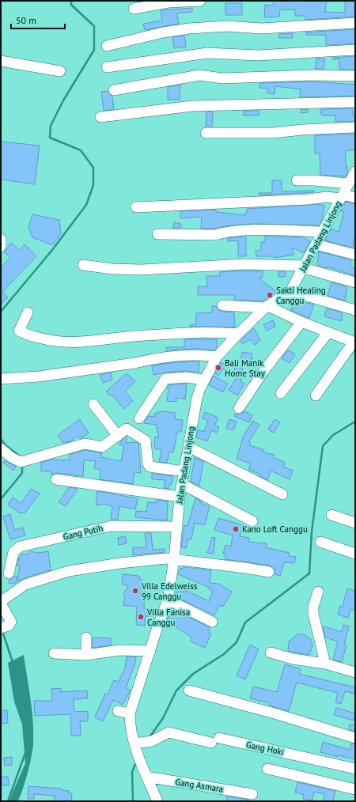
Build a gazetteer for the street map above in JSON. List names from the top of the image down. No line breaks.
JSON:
{"streets":{"street":["Jalan Padang Linjong","Gang Putih","Gang Hoki","Gang Asmara"]},"crossings":[["Jalan Padang Linjong","Gang Putih"],["Jalan Padang Linjong","Gang Hoki"],["Jalan Padang Linjong","Gang Asmara"]],"places":["Sakti Healing Canggu","Bali Manik Home Stay","Kano Loft Canggu","Villa Edelweiss 99 Canggu","Villa Fanisa Canggu"],"scale_bar":"50 m"}
